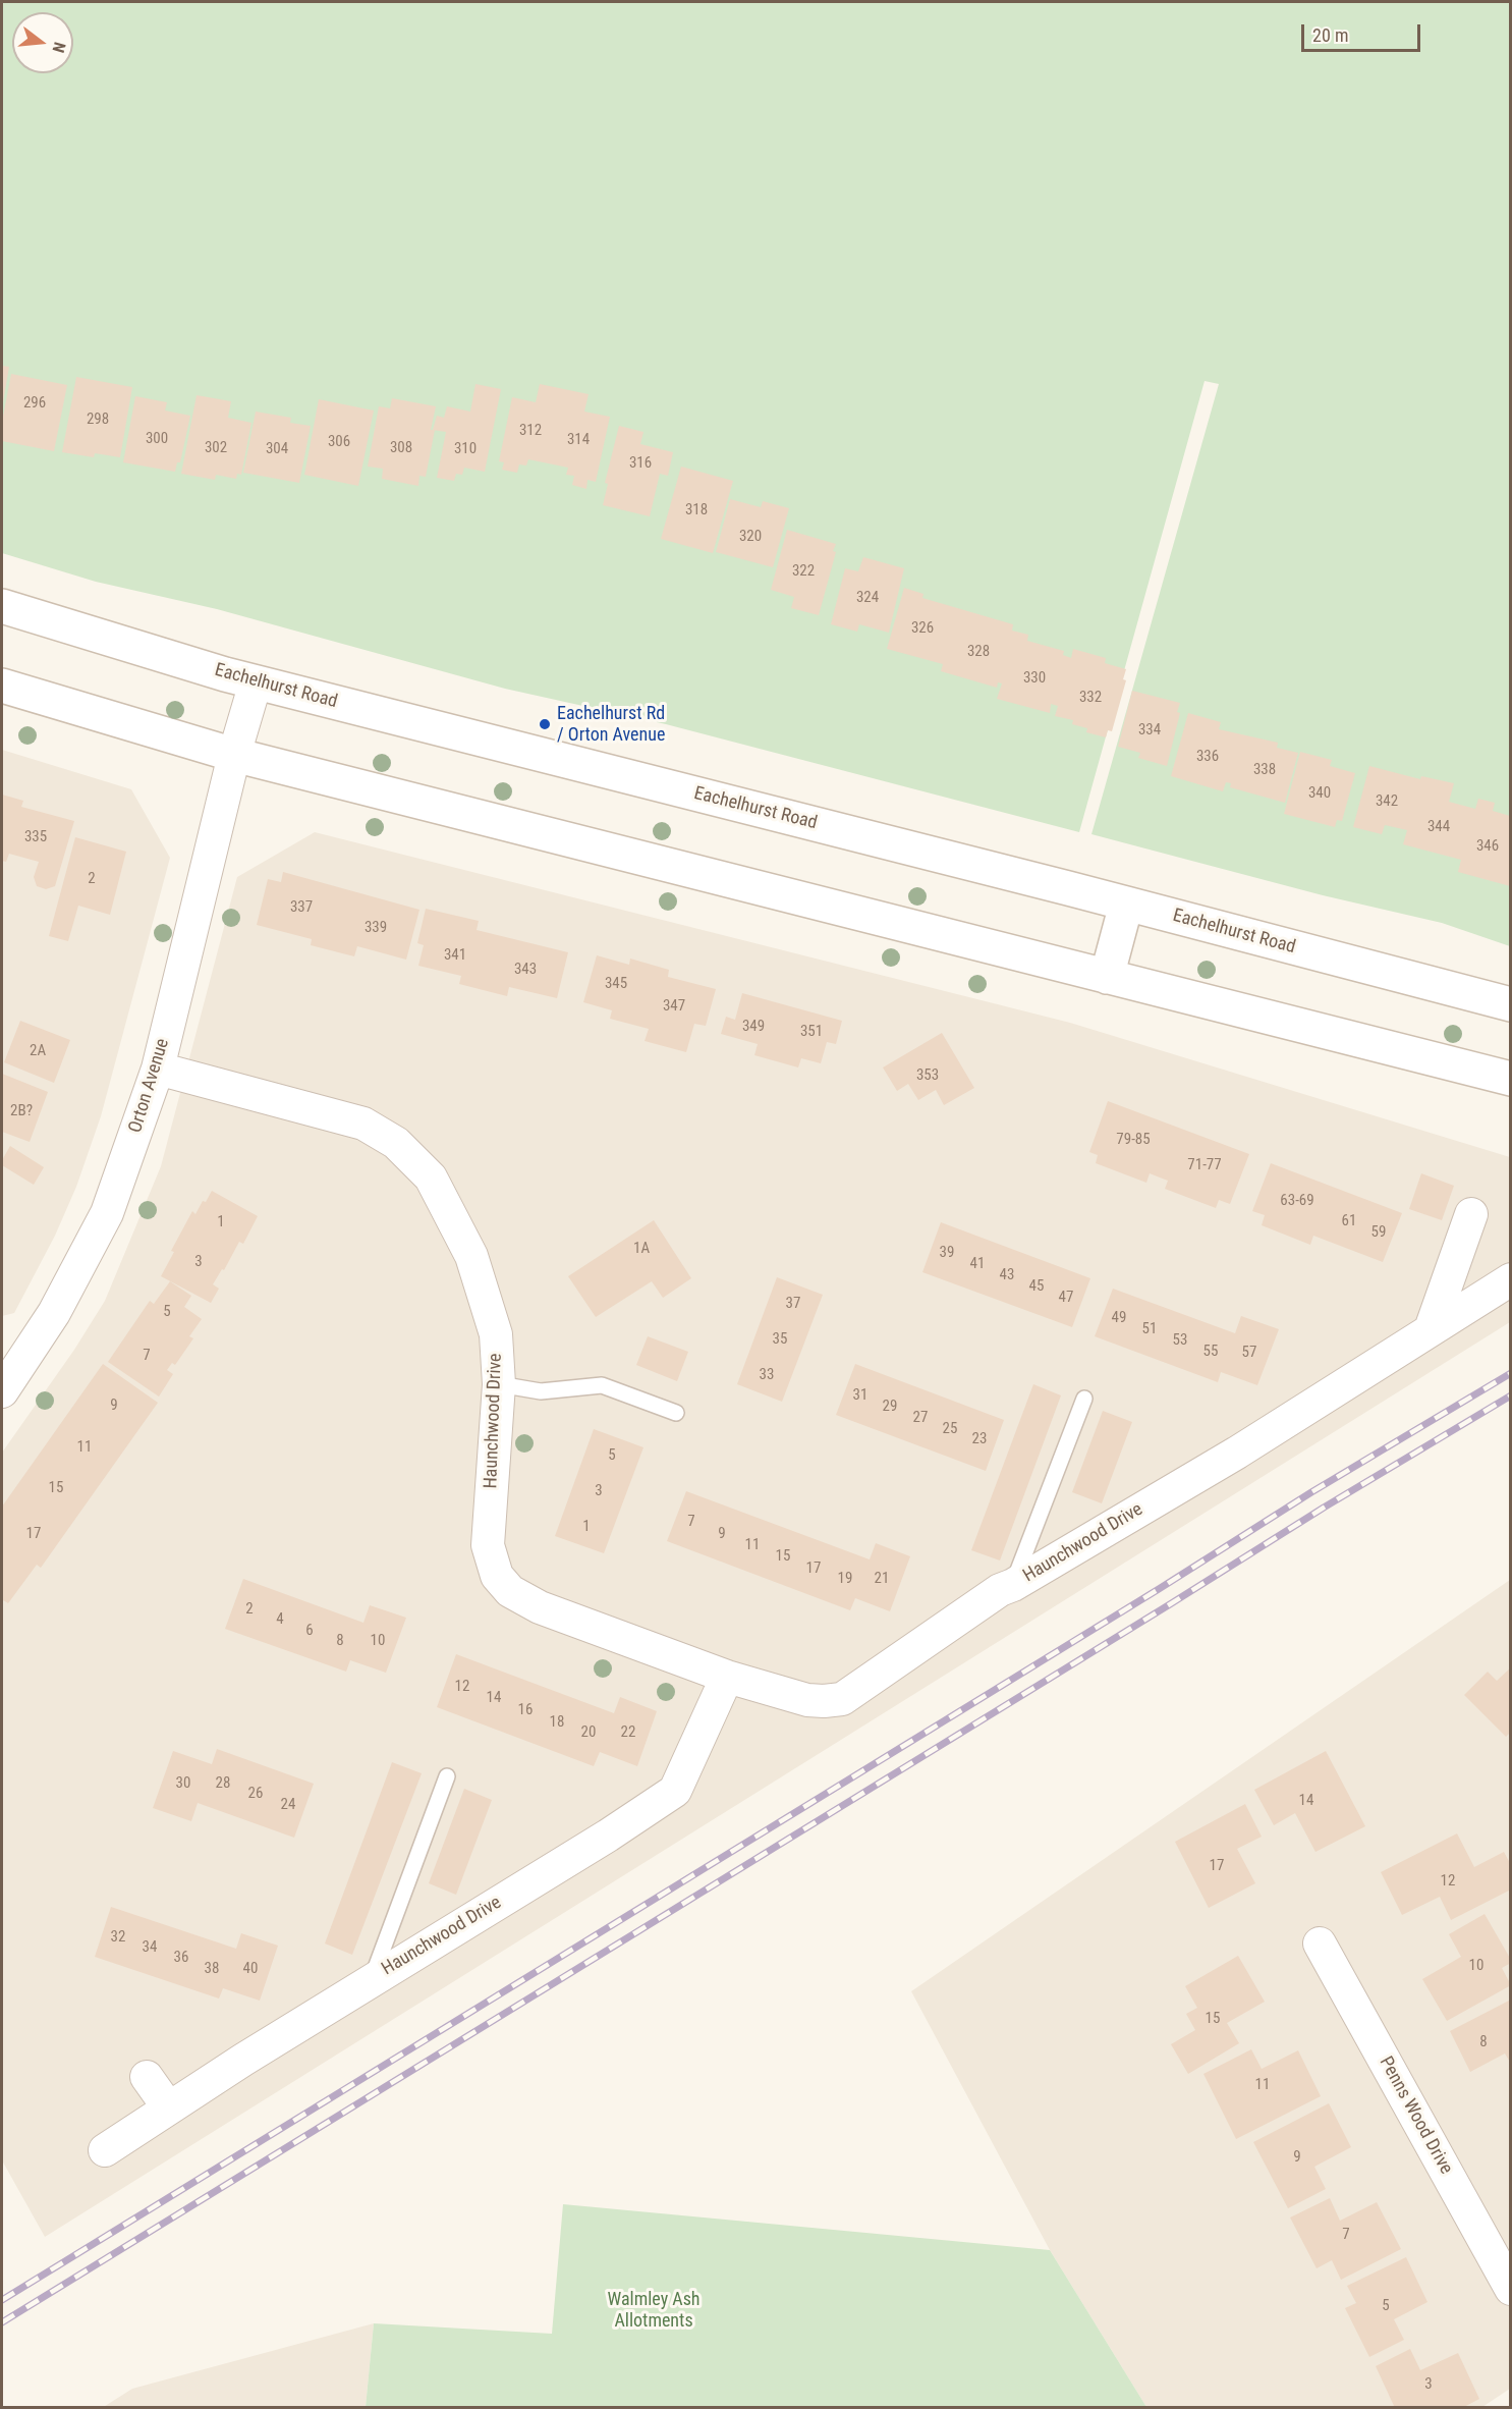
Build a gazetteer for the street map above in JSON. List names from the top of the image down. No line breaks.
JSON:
{"streets":{"main road":["Eachelhurst Road"],"street":["Orton Avenue","Haunchwood Drive","Penns Wood Drive"]},"crossings":[["Eachelhurst Road","Orton Avenue"],["Orton Avenue","Haunchwood Drive"]],"parks":["Walmley Ash Allotments"],"places":["Eachelhurst Rd / Orton Avenue"],"house_numbers":["296","298","312","300","314","306","302","308","304","310","316","318","320","322","324","326","328","330","332","334","336","338","340","342","344","335","346","2","337","339","341","343","345","347","349","351","2A","353","2B?","79-85","71-77","63-69","61","1","59","1A","39","3","41","43","45","47","37","5","49","51","35","53","55","57","7","33","31","9","29","27","25","23","11","5","15","3","7","1","17","9","11","15","17","19","21","2","4","6","8","10","12","14","16","18","20","22","30","28","26","14","24","17","12","32","34","36","10","38","40","15","8","11","9","7","5","3"],"scale_bar":"20 m","north":"right"}
